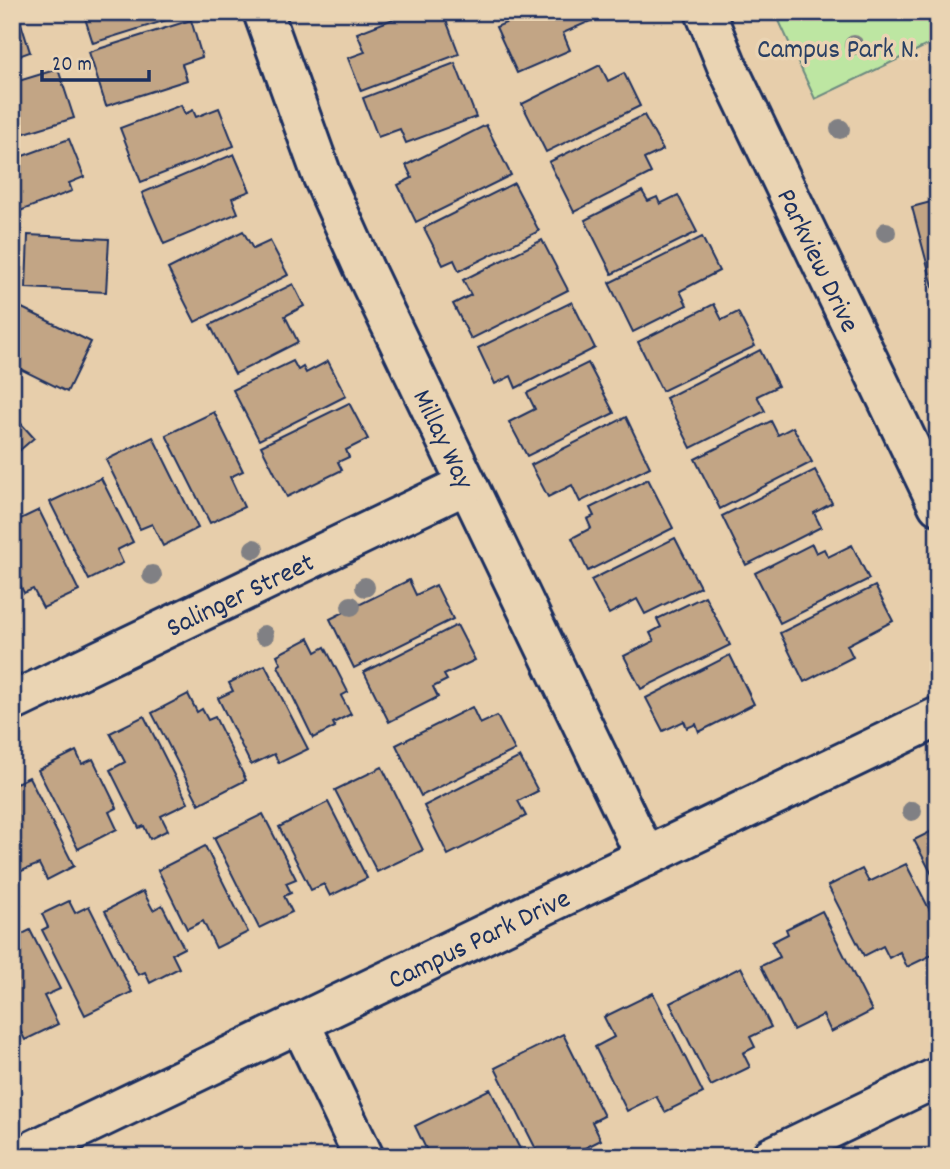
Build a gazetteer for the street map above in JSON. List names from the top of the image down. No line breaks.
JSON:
{"streets":{"street":["Parkview Drive","Millay Way","Salinger Street","Campus Park Drive"]},"crossings":[["Millay Way","Salinger Street"],["Millay Way","Campus Park Drive"]],"parks":["Campus Park N."],"scale_bar":"20 m"}
